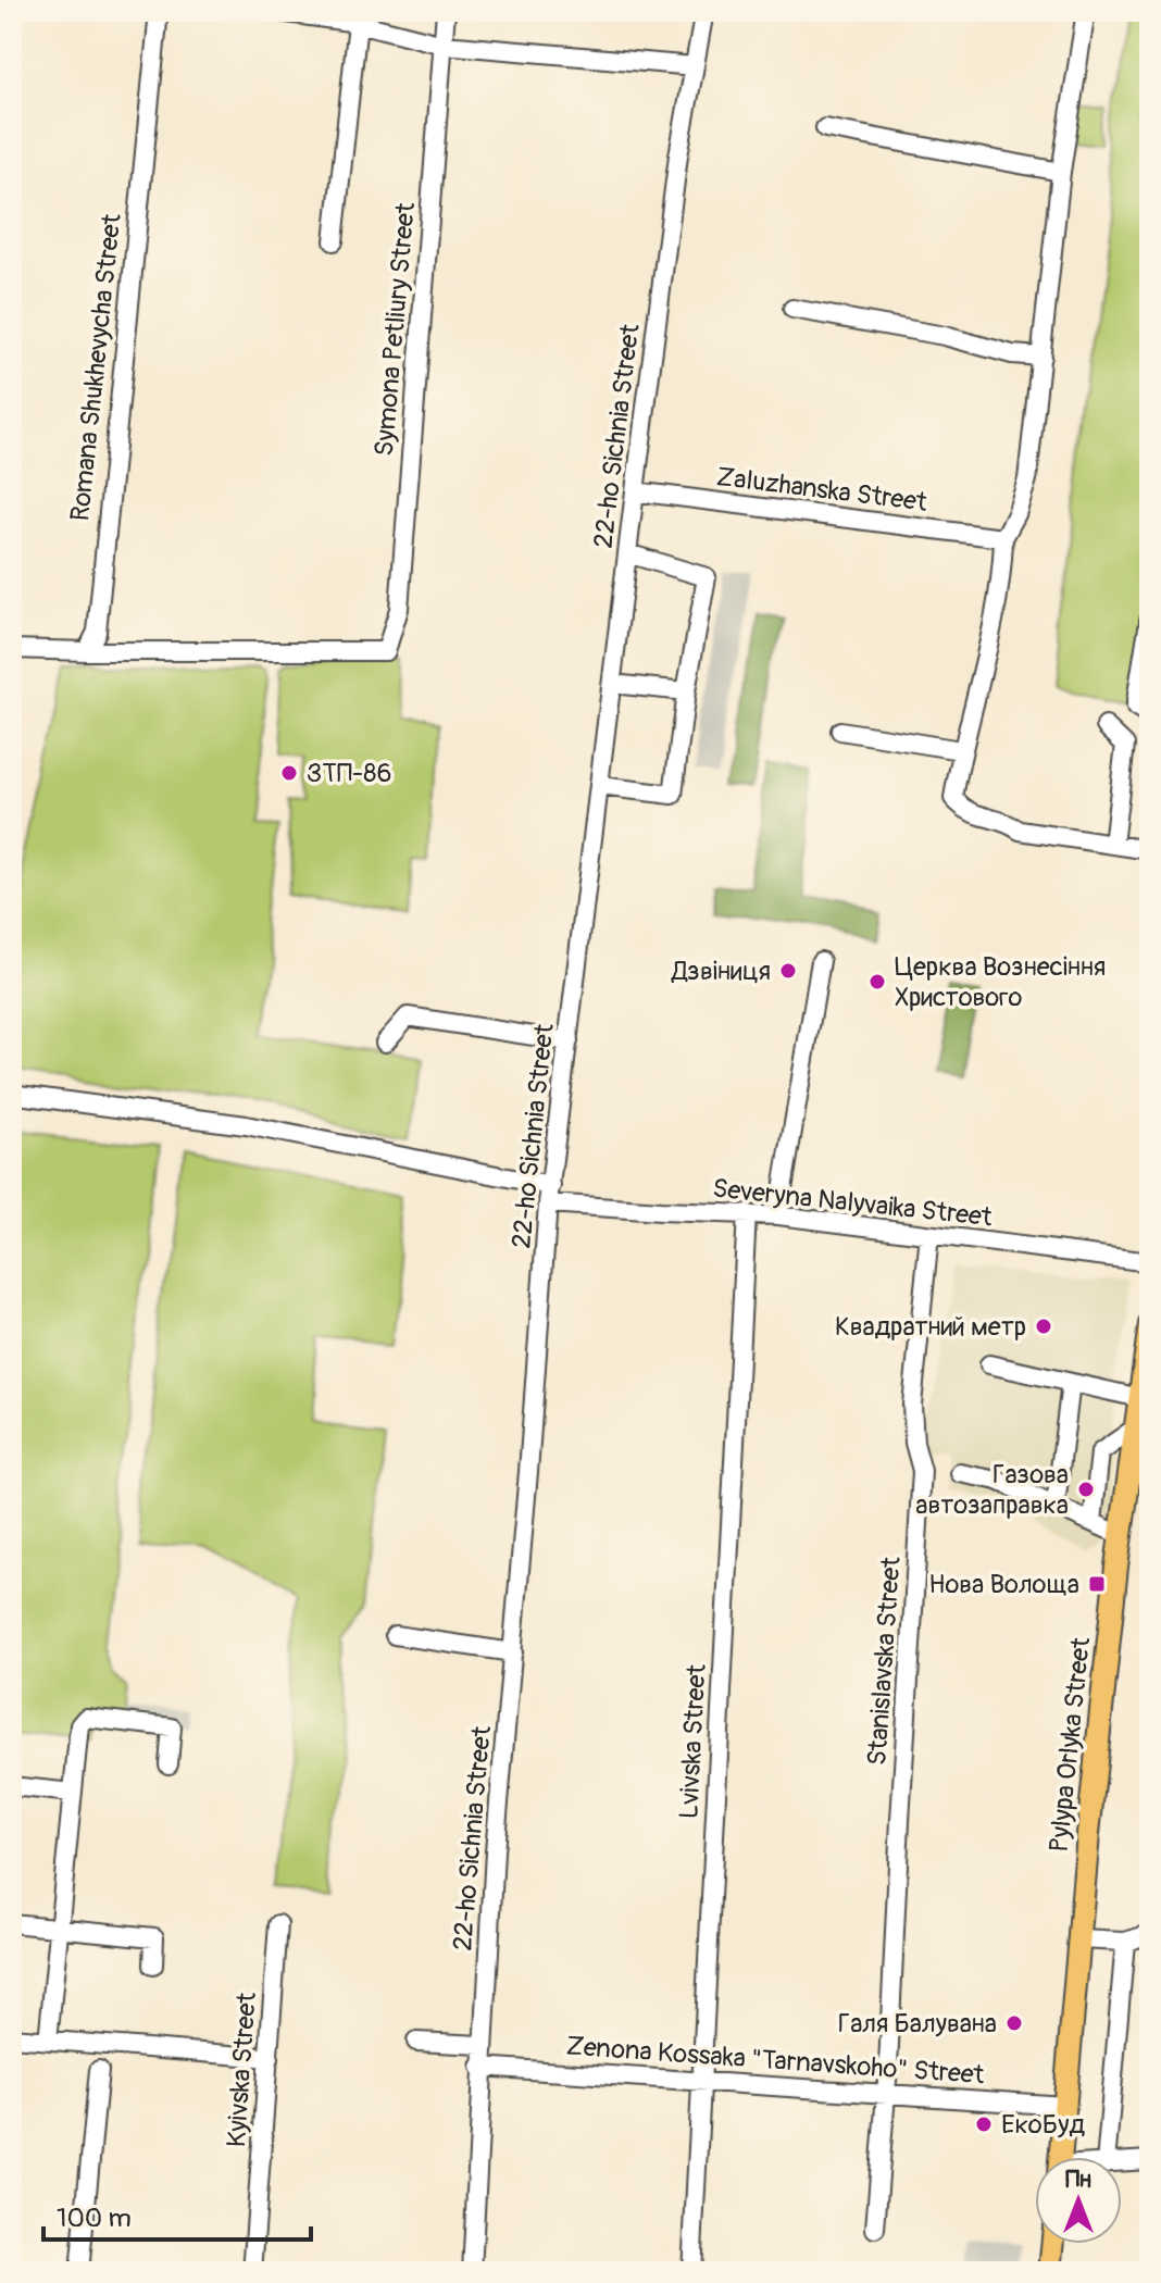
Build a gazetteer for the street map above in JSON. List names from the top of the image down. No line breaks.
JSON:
{"streets":{"main road":["Pylypa Orlyka Street"],"street":["Symona Petliury Street","Romana Shukhevycha Street","22-ho Sichnia Street","Zaluzhanska Street","Severyna Nalyvaika Street","Stanislavska Street","Lvivska Street","Zenona Kossaka \"Tarnavskoho\" Street","Kyivska Street"]},"crossings":[["Symona Petliury Street","Romana Shukhevycha Street"],["22-ho Sichnia Street","Zaluzhanska Street"],["22-ho Sichnia Street","Severyna Nalyvaika Street"],["22-ho Sichnia Street","Zenona Kossaka \"Tarnavskoho\" Street"],["Severyna Nalyvaika Street","Stanislavska Street"],["Severyna Nalyvaika Street","Lvivska Street"],["Stanislavska Street","Zenona Kossaka \"Tarnavskoho\" Street"],["Lvivska Street","Zenona Kossaka \"Tarnavskoho\" Street"],["Pylypa Orlyka Street","Zenona Kossaka \"Tarnavskoho\" Street"]],"places":{"other":["ЗТП-86","Дзвіниця","Церква Вознесіння Христового","Квадратний метр","Газова автозаправка","Галя Балувана","ЕкоБуд"],"transit":["Нова Волоща"]},"scale_bar":"100 m","north":"top"}
